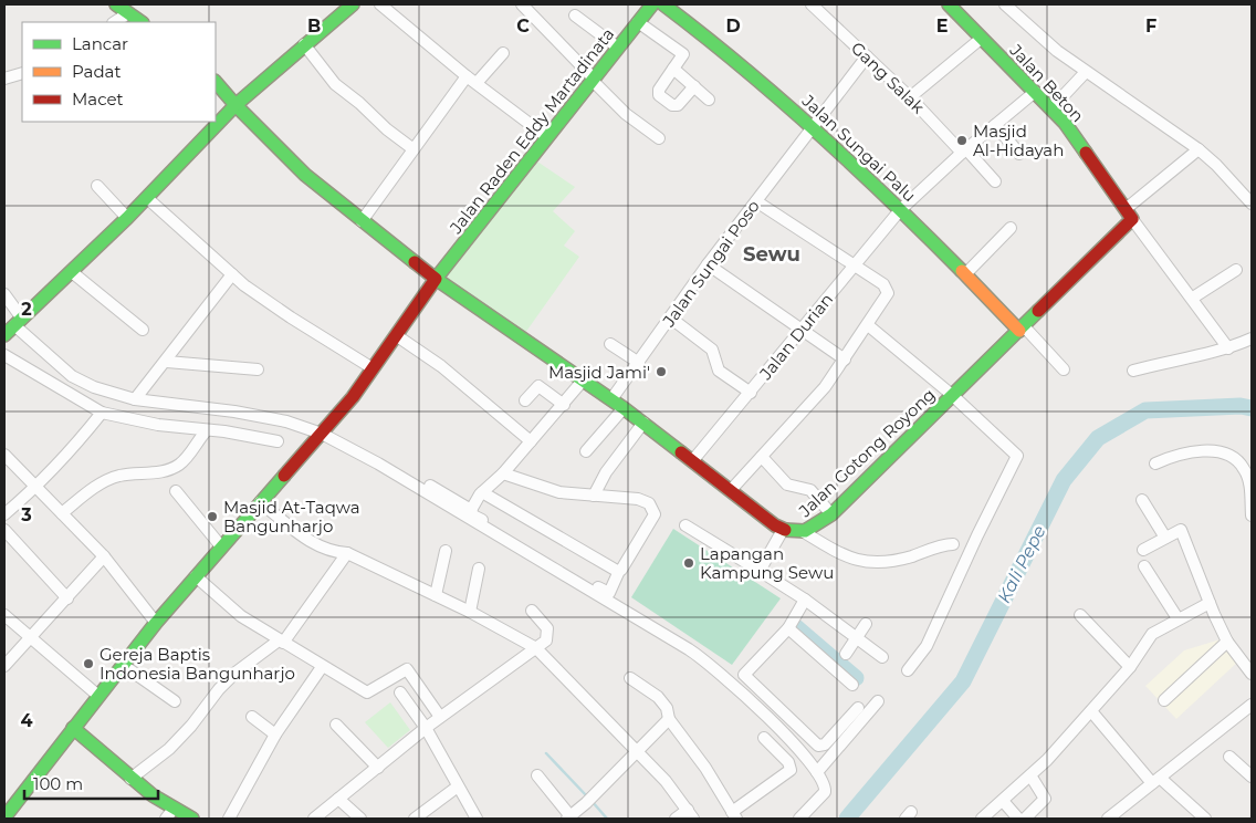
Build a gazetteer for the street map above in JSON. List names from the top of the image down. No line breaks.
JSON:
{"streets":{"main road":["Jalan Beton","Jalan Raden Eddy Martadinata","Jalan Sungai Palu","Jalan Gotong Royong"],"street":["Gang Salak","Jalan Sungai Poso","Jalan Durian"]},"crossings":[["Gang Salak","Jalan Sungai Poso"],["Gang Salak","Jalan Durian"],["Jalan Beton","Jalan Durian"],["Jalan Beton","Jalan Gotong Royong"],["Jalan Sungai Palu","Jalan Sungai Poso"],["Jalan Sungai Palu","Jalan Durian"],["Jalan Sungai Palu","Jalan Gotong Royong"]],"districts":["Sewu"],"water":["Kali Pepe"],"places":["Masjid Al-Hidayah","Masjid Jami'","Masjid At-Taqwa Bangunharjo","Lapangan Kampung Sewu","Gereja Baptis Indonesia Bangunharjo"],"legend":["Lancar","Padat","Macet"],"scale_bar":"100 m","grid":{"columns":["B","C","D","E","F"],"rows":["2","3","4"]}}
